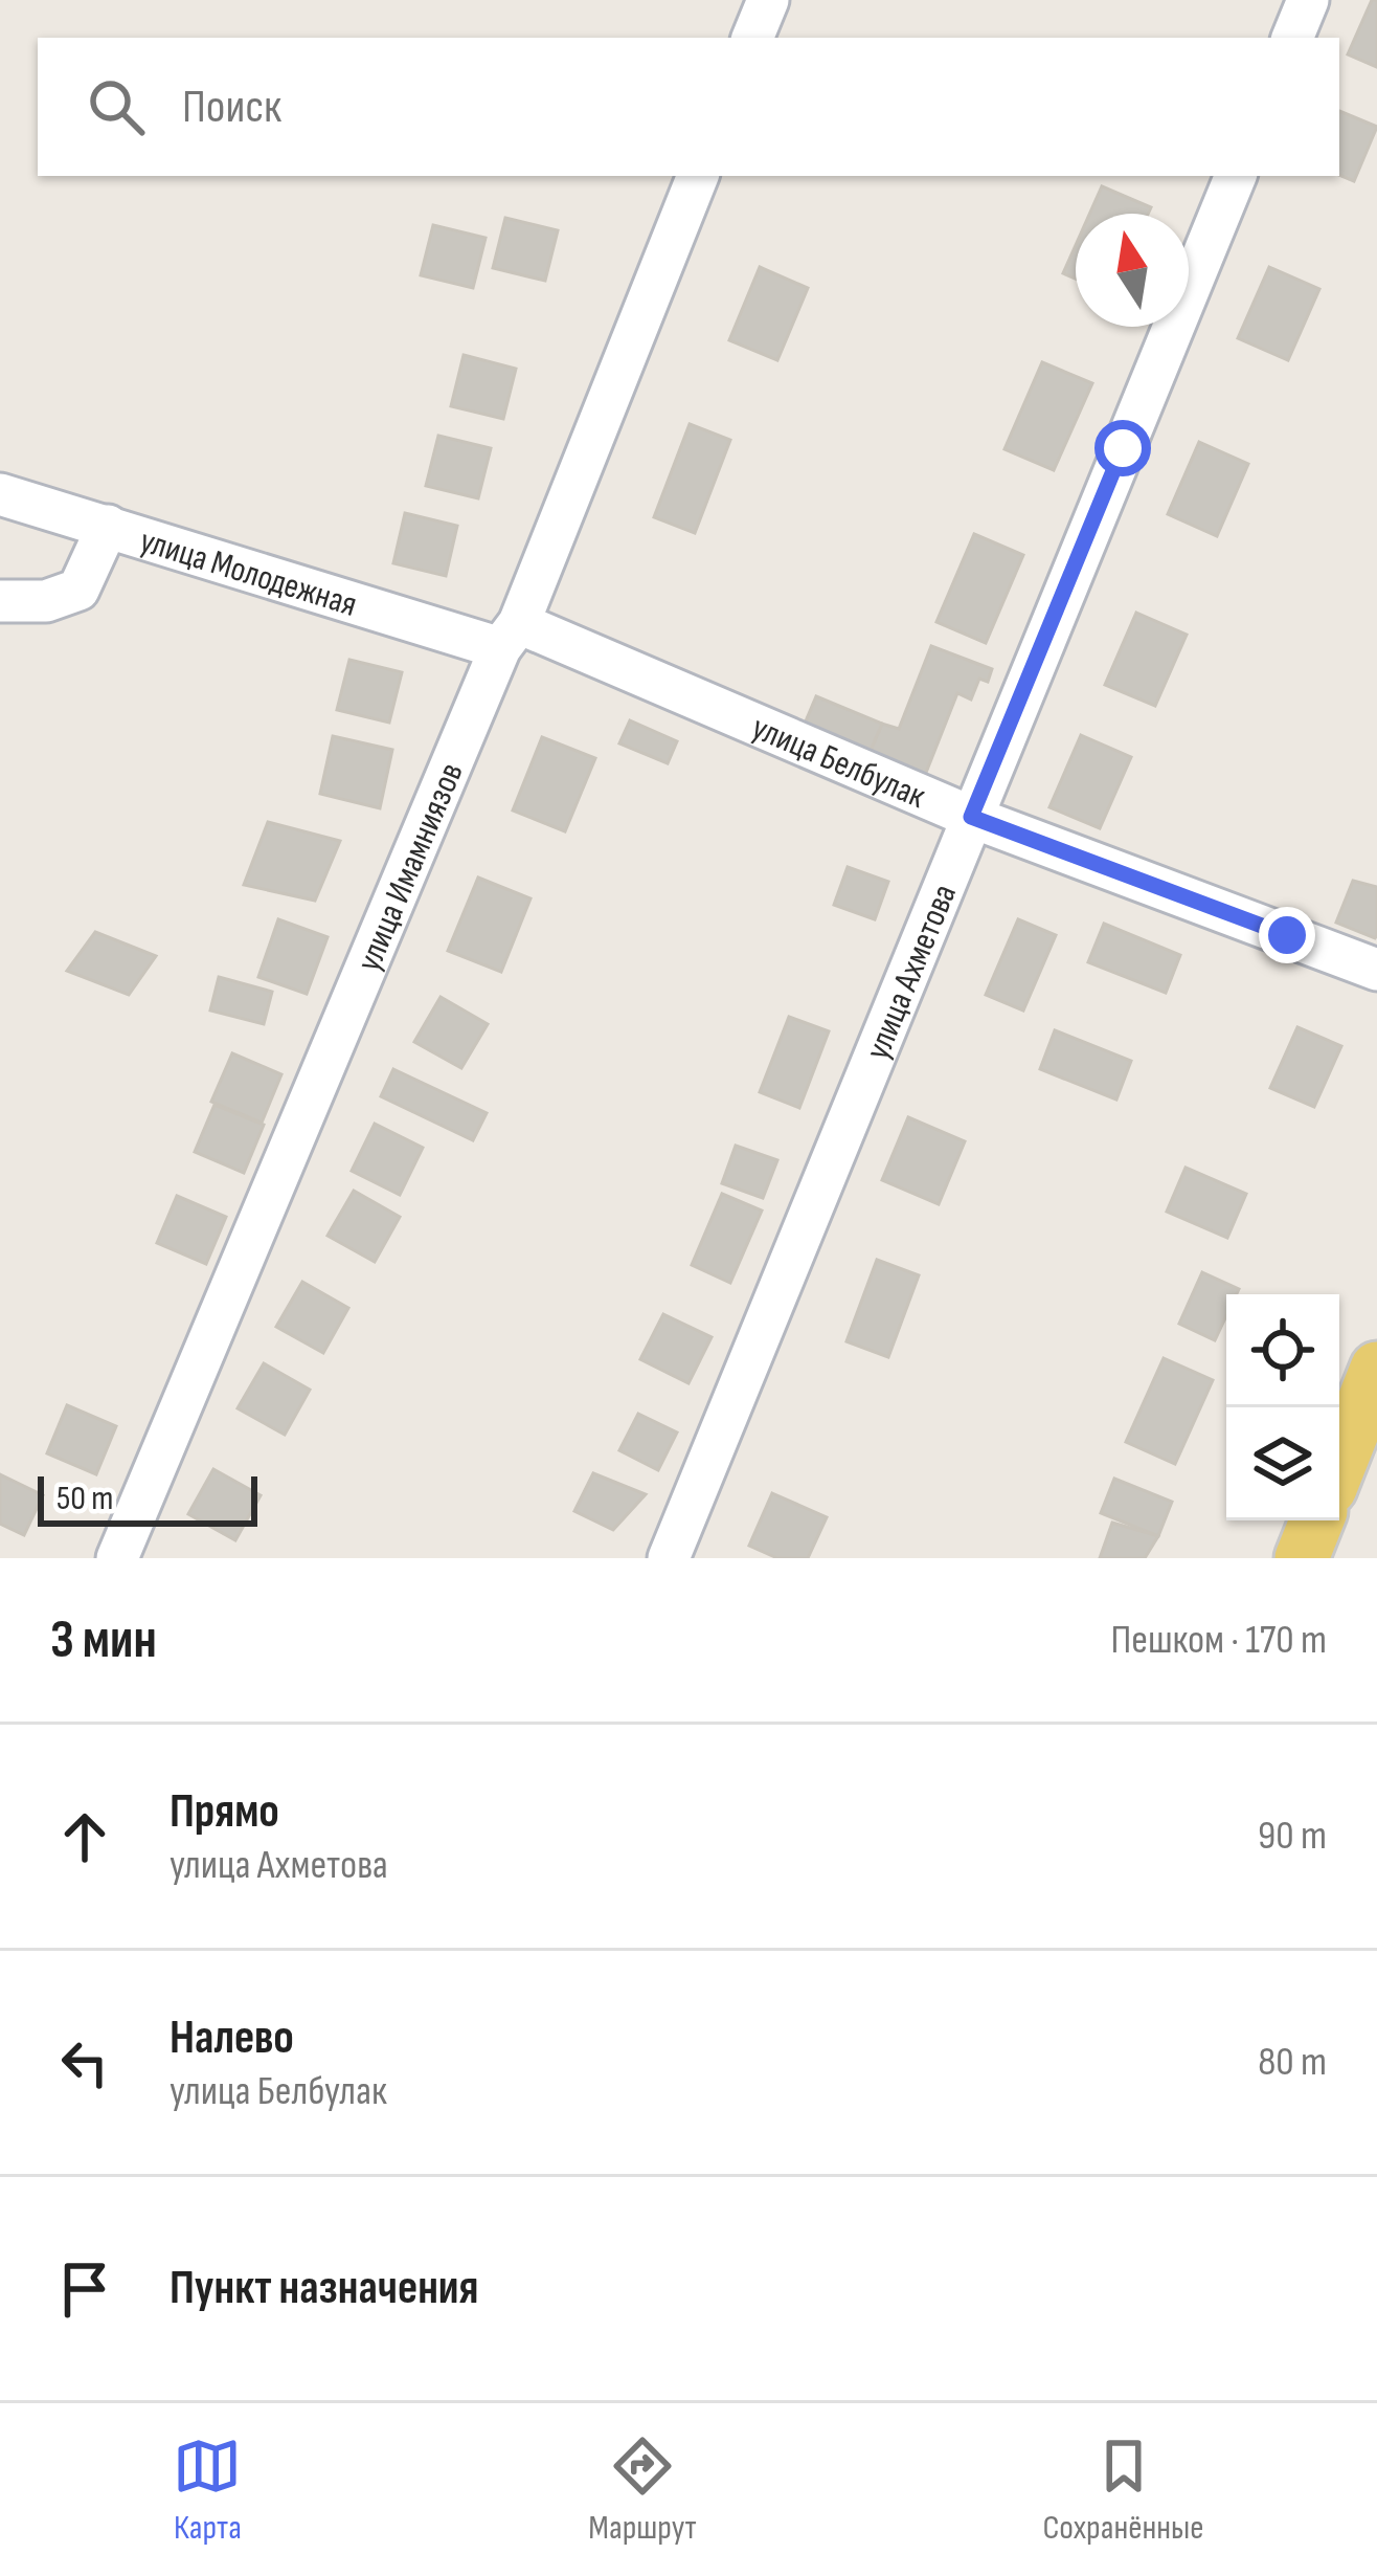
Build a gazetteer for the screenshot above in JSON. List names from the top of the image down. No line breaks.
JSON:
{"streets":{"street":["улица Молодежная","улица Белбулак","улица Имамниязов","улица Ахметова"]},"crossings":[["улица Молодежная","улица Белбулак"],["улица Молодежная","улица Имамниязов"],["улица Белбулак","улица Имамниязов"],["улица Белбулак","улица Ахметова"]],"scale_bar":"50 m","north":"top","page":{"search":"Поиск","scale":"50 m","heading":["3 мин","Пешком · 170 m"],"list":[["Прямо","улица Ахметова","90 m"],["Налево","улица Белбулак","80 m"],"Пункт назначения"],"nav":["Карта","Маршрут","Сохранённые"]}}
